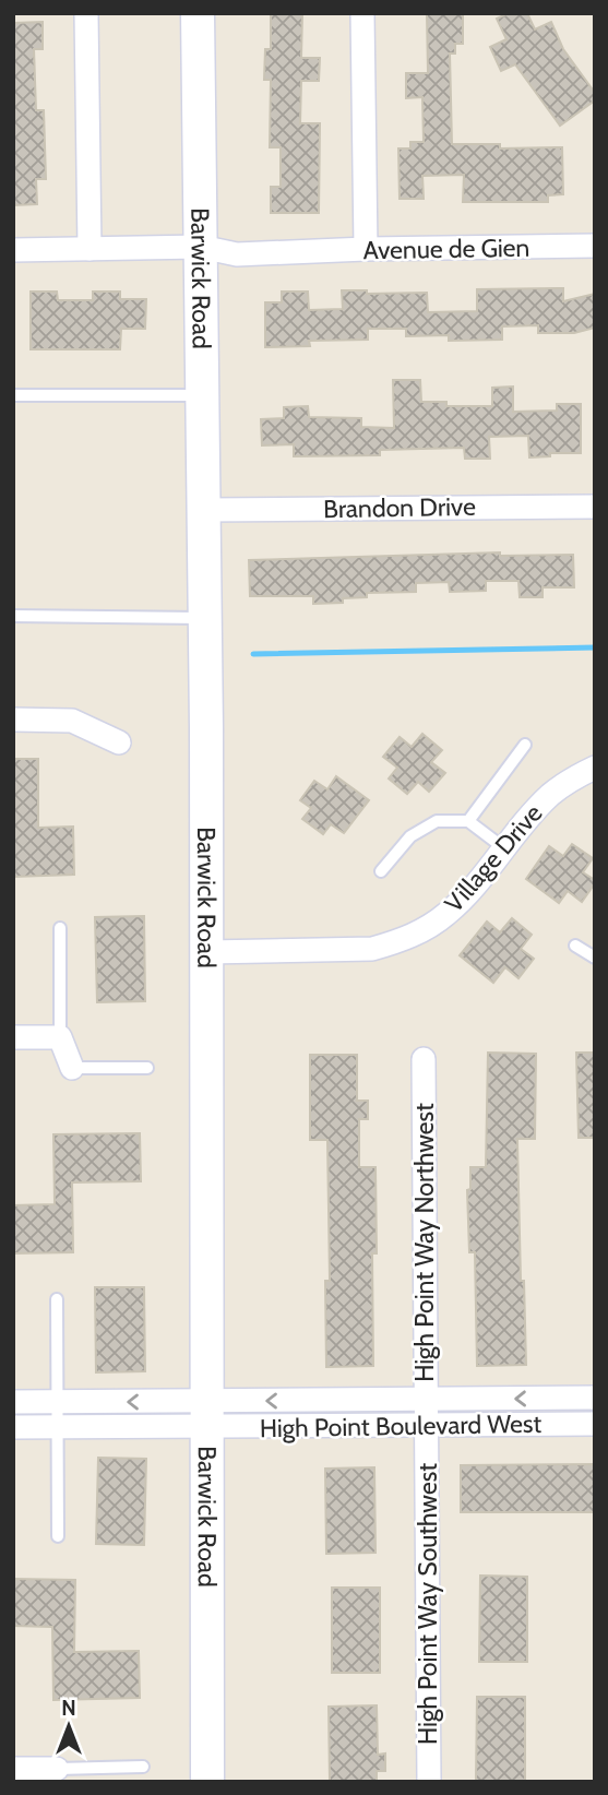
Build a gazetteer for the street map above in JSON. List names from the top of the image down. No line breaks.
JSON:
{"streets":{"street":["Avenue de Gien","Barwick Road","Brandon Drive","Village Drive","High Point Way Northwest","High Point Boulevard West","High Point Way Southwest"]},"crossings":[["Avenue de Gien","Barwick Road"],["Barwick Road","Brandon Drive"],["Barwick Road","Village Drive"],["Barwick Road","High Point Boulevard West"],["High Point Way Northwest","High Point Boulevard West"],["High Point Way Northwest","High Point Way Southwest"],["High Point Boulevard West","High Point Way Southwest"]],"north":"top"}
